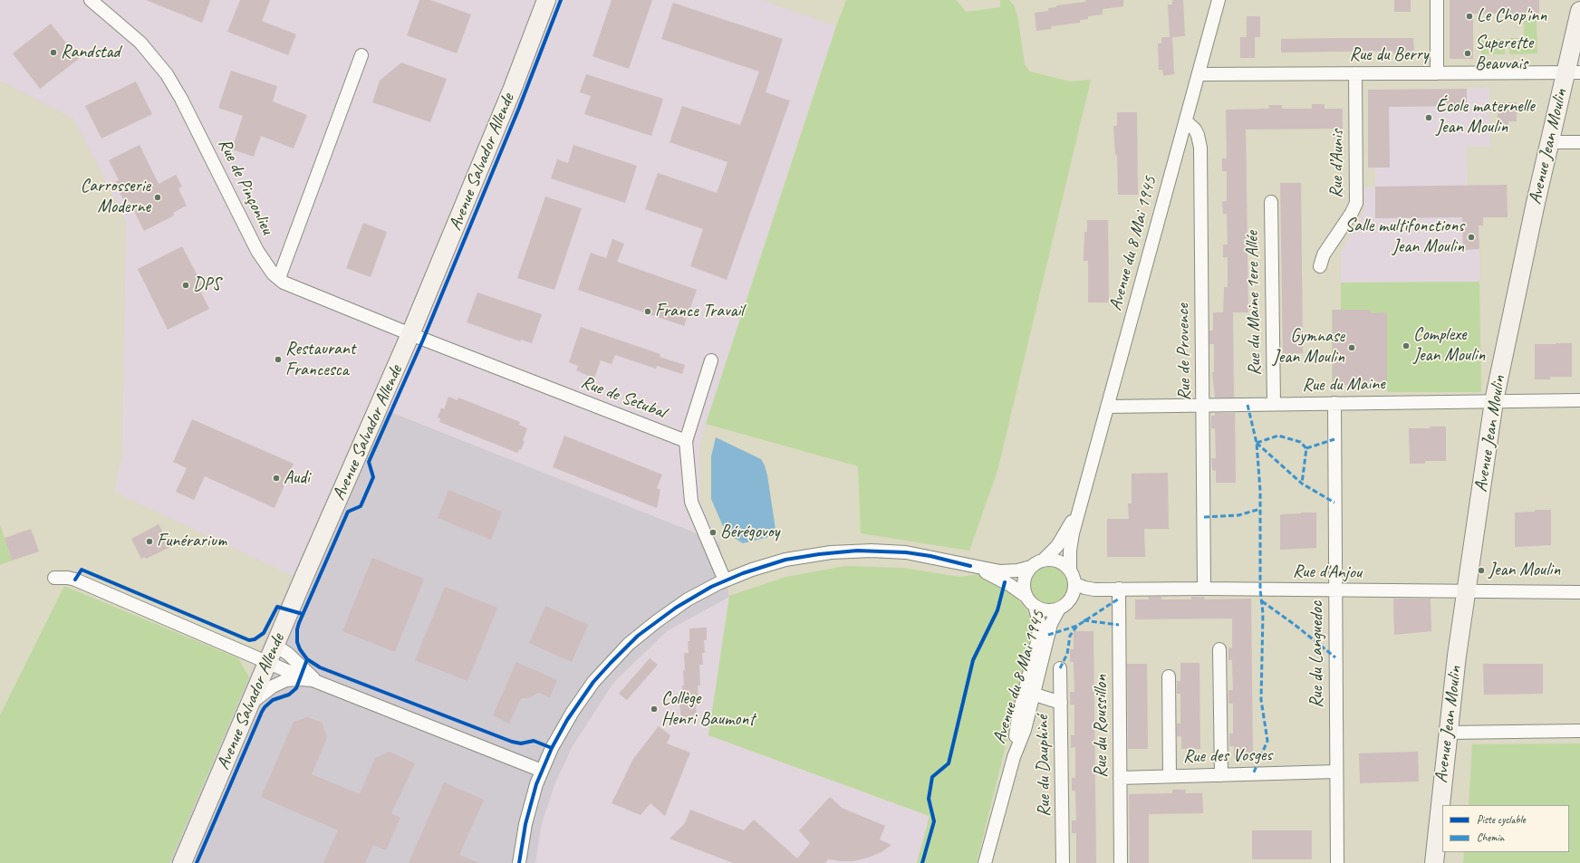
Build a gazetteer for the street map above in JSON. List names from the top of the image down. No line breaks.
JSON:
{"streets":{"street":["Rue du Berry","Avenue Jean Moulin","Avenue Salvador Allende","Rue d’Aunis","Rue de Pinçonlieu","Avenue du 8 Mai 1945","Rue du Maine 1ere Allée","Rue de Provence","Rue du Maine","Rue de Setubal","Rue d'Anjou","Rue du Languedoc","Rue du Roussillon","Rue des Vosges","Rue du Dauphiné"]},"crossings":[["Rue du Berry","Avenue Jean Moulin"],["Rue du Berry","Rue d’Aunis"],["Rue du Berry","Avenue du 8 Mai 1945"],["Avenue Jean Moulin","Rue du Maine"],["Avenue Jean Moulin","Rue d'Anjou"],["Avenue Salvador Allende","Rue de Pinçonlieu"],["Avenue Salvador Allende","Rue de Setubal"],["Rue de Pinçonlieu","Rue de Setubal"],["Avenue du 8 Mai 1945","Rue de Provence"],["Avenue du 8 Mai 1945","Rue du Maine"],["Avenue du 8 Mai 1945","Rue d'Anjou"],["Rue du Maine 1ere Allée","Rue du Maine"],["Rue de Provence","Rue du Maine"],["Rue de Provence","Rue d'Anjou"],["Rue du Maine","Rue du Languedoc"],["Rue d'Anjou","Rue du Languedoc"],["Rue d'Anjou","Rue du Roussillon"],["Rue du Languedoc","Rue des Vosges"],["Rue du Roussillon","Rue des Vosges"]],"places":["Le Chop'inn","Randstad","Superette Beauvais","École maternelle Jean Moulin","Carrosserie Moderne","Salle multifonctions Jean Moulin","DPS","France Travail","Complexe Jean Moulin","Gymnase Jean Moulin","Restaurant Francesca","Audi","Bérégovoy","Funérarium","Jean Moulin","Collège Henri Baumont"],"legend":["Piste cyclable","Chemin"]}
